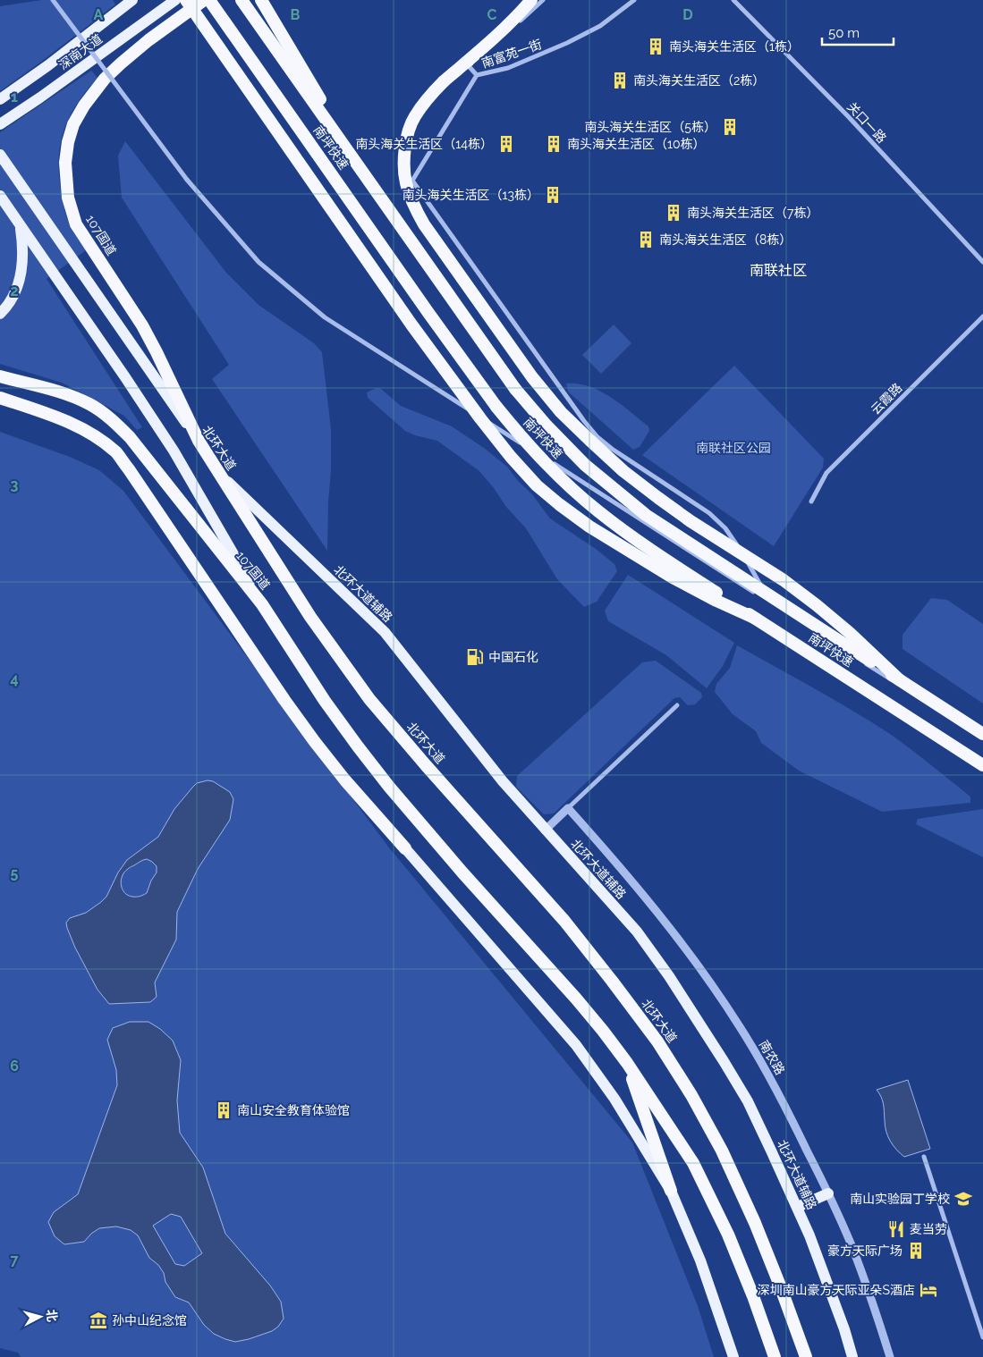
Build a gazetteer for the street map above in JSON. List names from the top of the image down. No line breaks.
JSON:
{"streets":{"highway":["南坪快速","107国道","北环大道"],"main road":["深南大道","北环大道辅路"],"street":["南富苑一街","关口一路","云霞路","南农路"]},"crossings":[["南坪快速","107国道"],["107国道","北环大道"],["北环大道","北环大道辅路"]],"districts":["南联社区"],"parks":["南联社区公园"],"places":{"building":["南头海关生活区（1栋）","南头海关生活区（2栋）","南头海关生活区（5栋）","南头海关生活区（14栋）","南头海关生活区（10栋）","南头海关生活区（13栋）","南头海关生活区（7栋）","南头海关生活区（8栋）","南山安全教育体验馆","豪方天际广场"],"fuel station":["中国石化"],"school or university":["南山实验园丁学校"],"restaurant":["麦当劳"],"hotel":["深圳南山豪方天际亚朵S酒店"],"museum":["孙中山纪念馆"]},"scale_bar":"50 m","north":"right","grid":{"columns":["A","B","C","D"],"rows":["1","2","3","4","5","6","7"]}}
